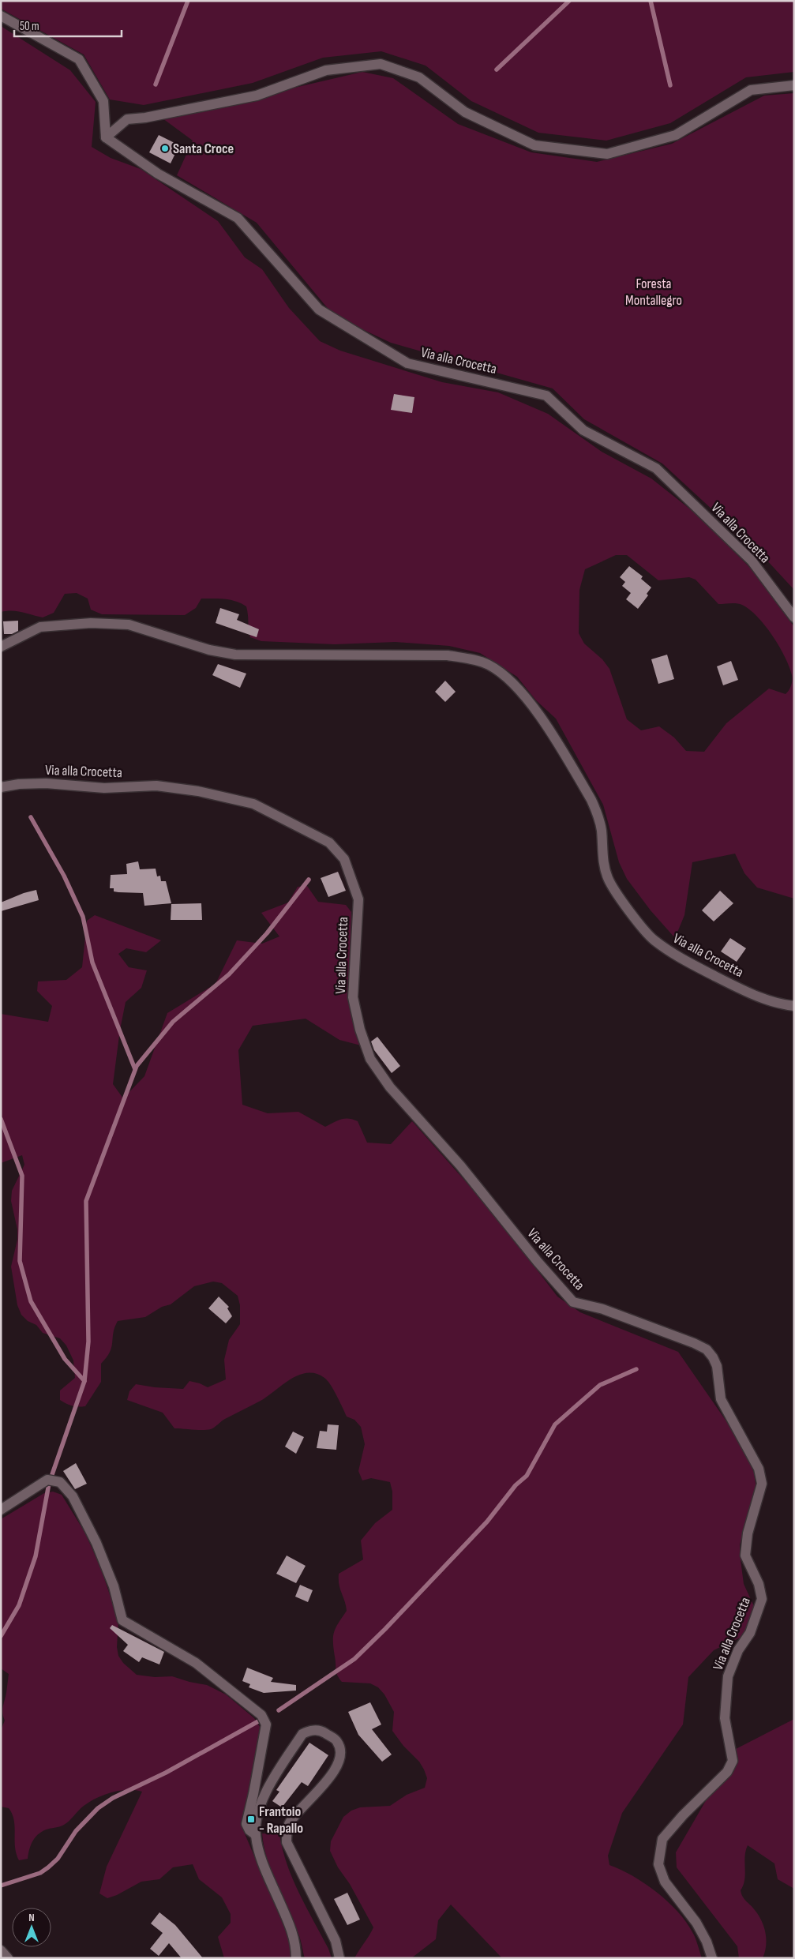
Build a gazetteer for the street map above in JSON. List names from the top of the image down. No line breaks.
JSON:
{"streets":{"street":["Via alla Crocetta"]},"parks":["Foresta Montallegro"],"places":{"other":["Santa Croce"],"transit":["Frantoio - Rapallo"]},"scale_bar":"50 m","north":"top"}
